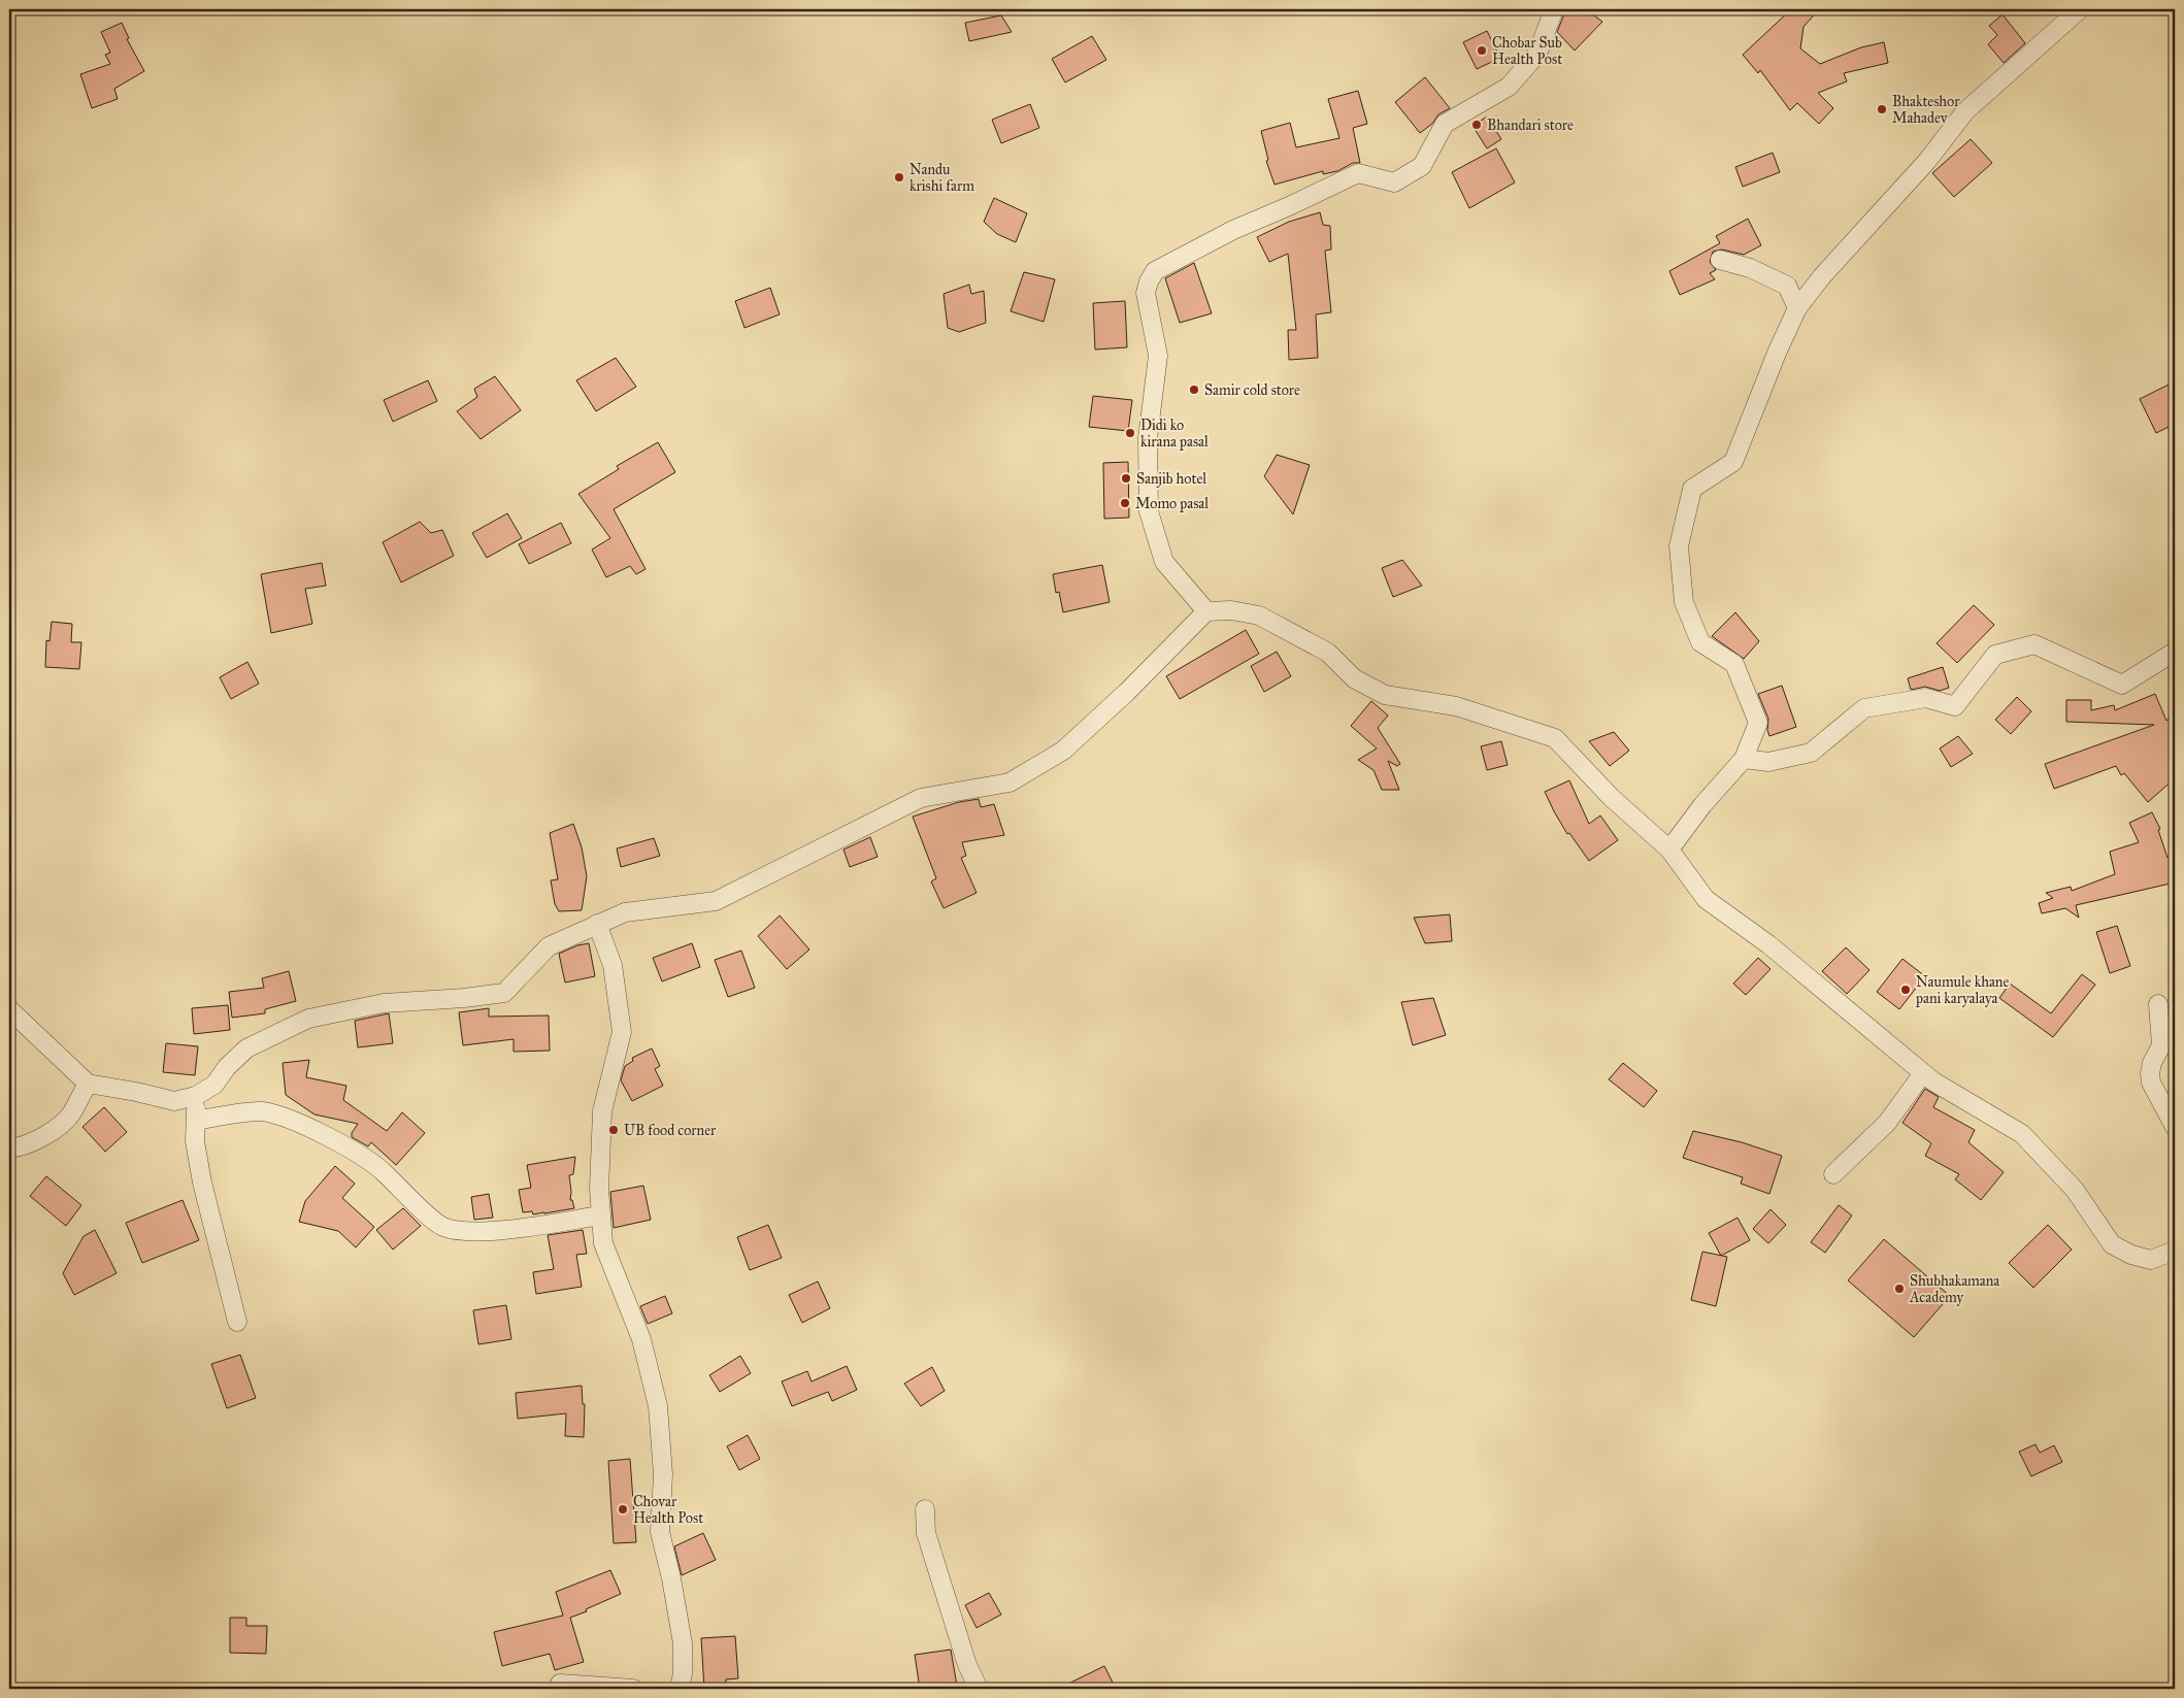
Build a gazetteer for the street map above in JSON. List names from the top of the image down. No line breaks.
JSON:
{"places":["Chobar Sub Health Post","Bhakteshor Mahadev","Bhandari store","Nandu krishi farm","Samir cold store","Didi ko kirana pasal","Sanjib hotel","Momo pasal","Naumule khane pani karyalaya","UB food corner","Shubhakamana Academy","Chovar Health Post"]}
